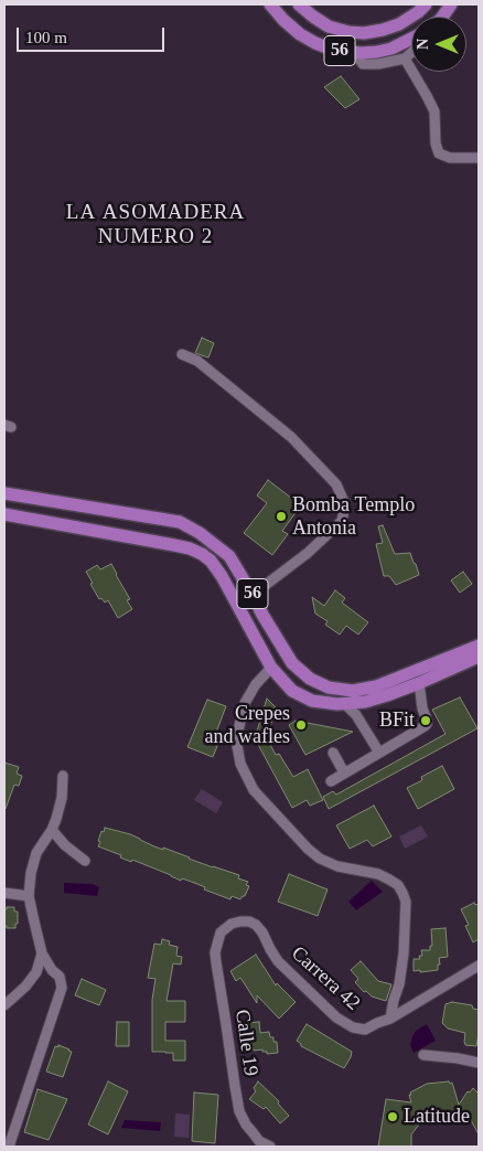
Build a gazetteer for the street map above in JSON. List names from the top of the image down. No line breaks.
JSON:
{"streets":{"main road":["56"],"street":["Carrera 42","Calle 19"]},"crossings":[["Carrera 42","Calle 19"]],"districts":["LA ASOMADERA NUMERO 2"],"places":["Bomba Templo Antonia","BFit","Crepes and wafles","Latitude"],"scale_bar":"100 m","north":"left"}
